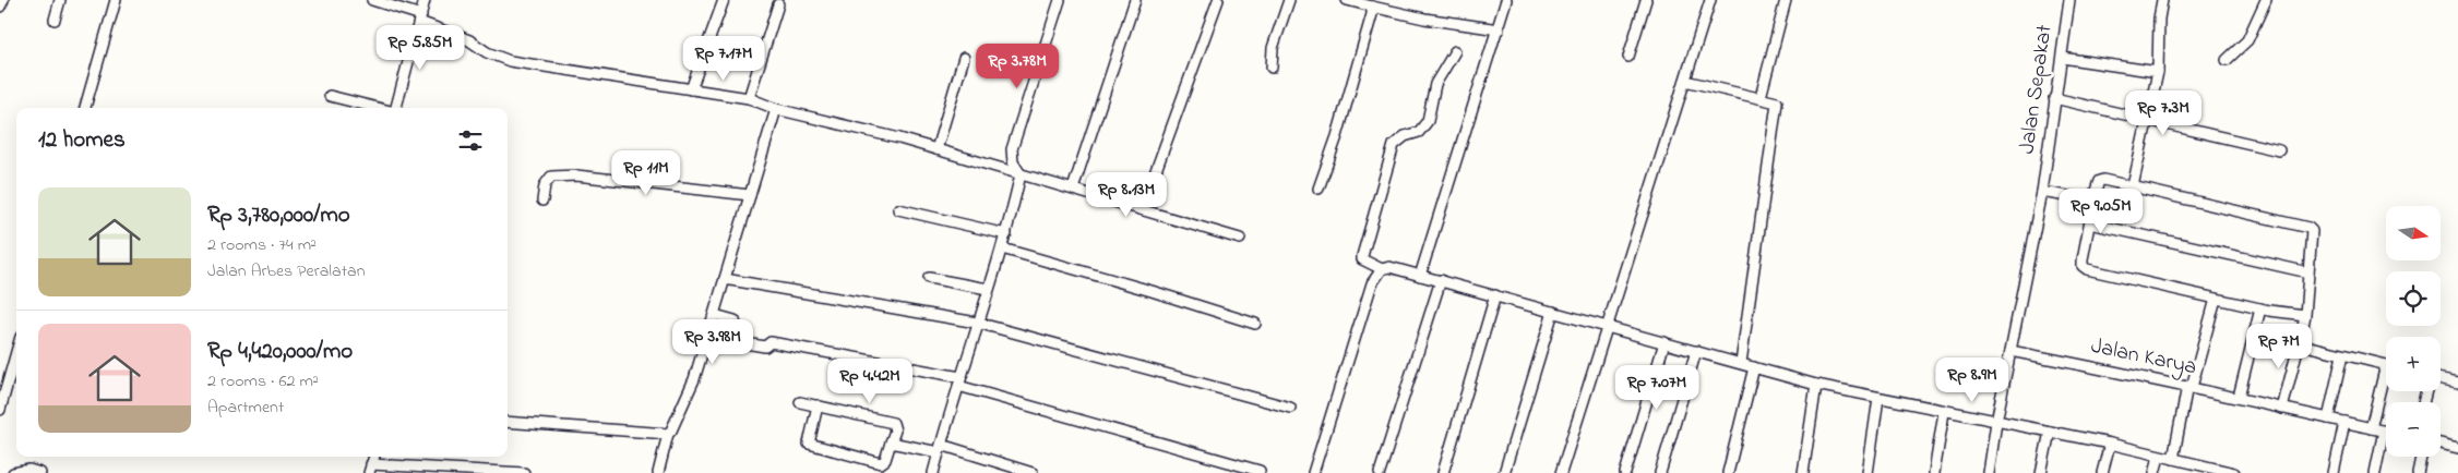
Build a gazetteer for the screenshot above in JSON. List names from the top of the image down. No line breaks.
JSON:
{"streets":{"street":["Jalan Sepakat","Jalan Karya"]},"crossings":[["Jalan Sepakat","Jalan Karya"]],"north":"right","page":{"price":["Rp 5.85M","Rp 7.17M","Rp 3.78M","Rp 7.3M","Rp 11M","Rp 8.13M","Rp 9.05M","Rp 3.98M","Rp 7M","Rp 8.9M","Rp 4.42M","Rp 7.07M"],"heading":"12 homes","list":[{"name":"Rp 3,780,000/mo","note":"2 rooms · 74 m² · Jalan Arbes Peralatan"},{"name":"Rp 4,420,000/mo","note":"2 rooms · 62 m² · Apartment"}],"map_buttons":["+","−"]}}
